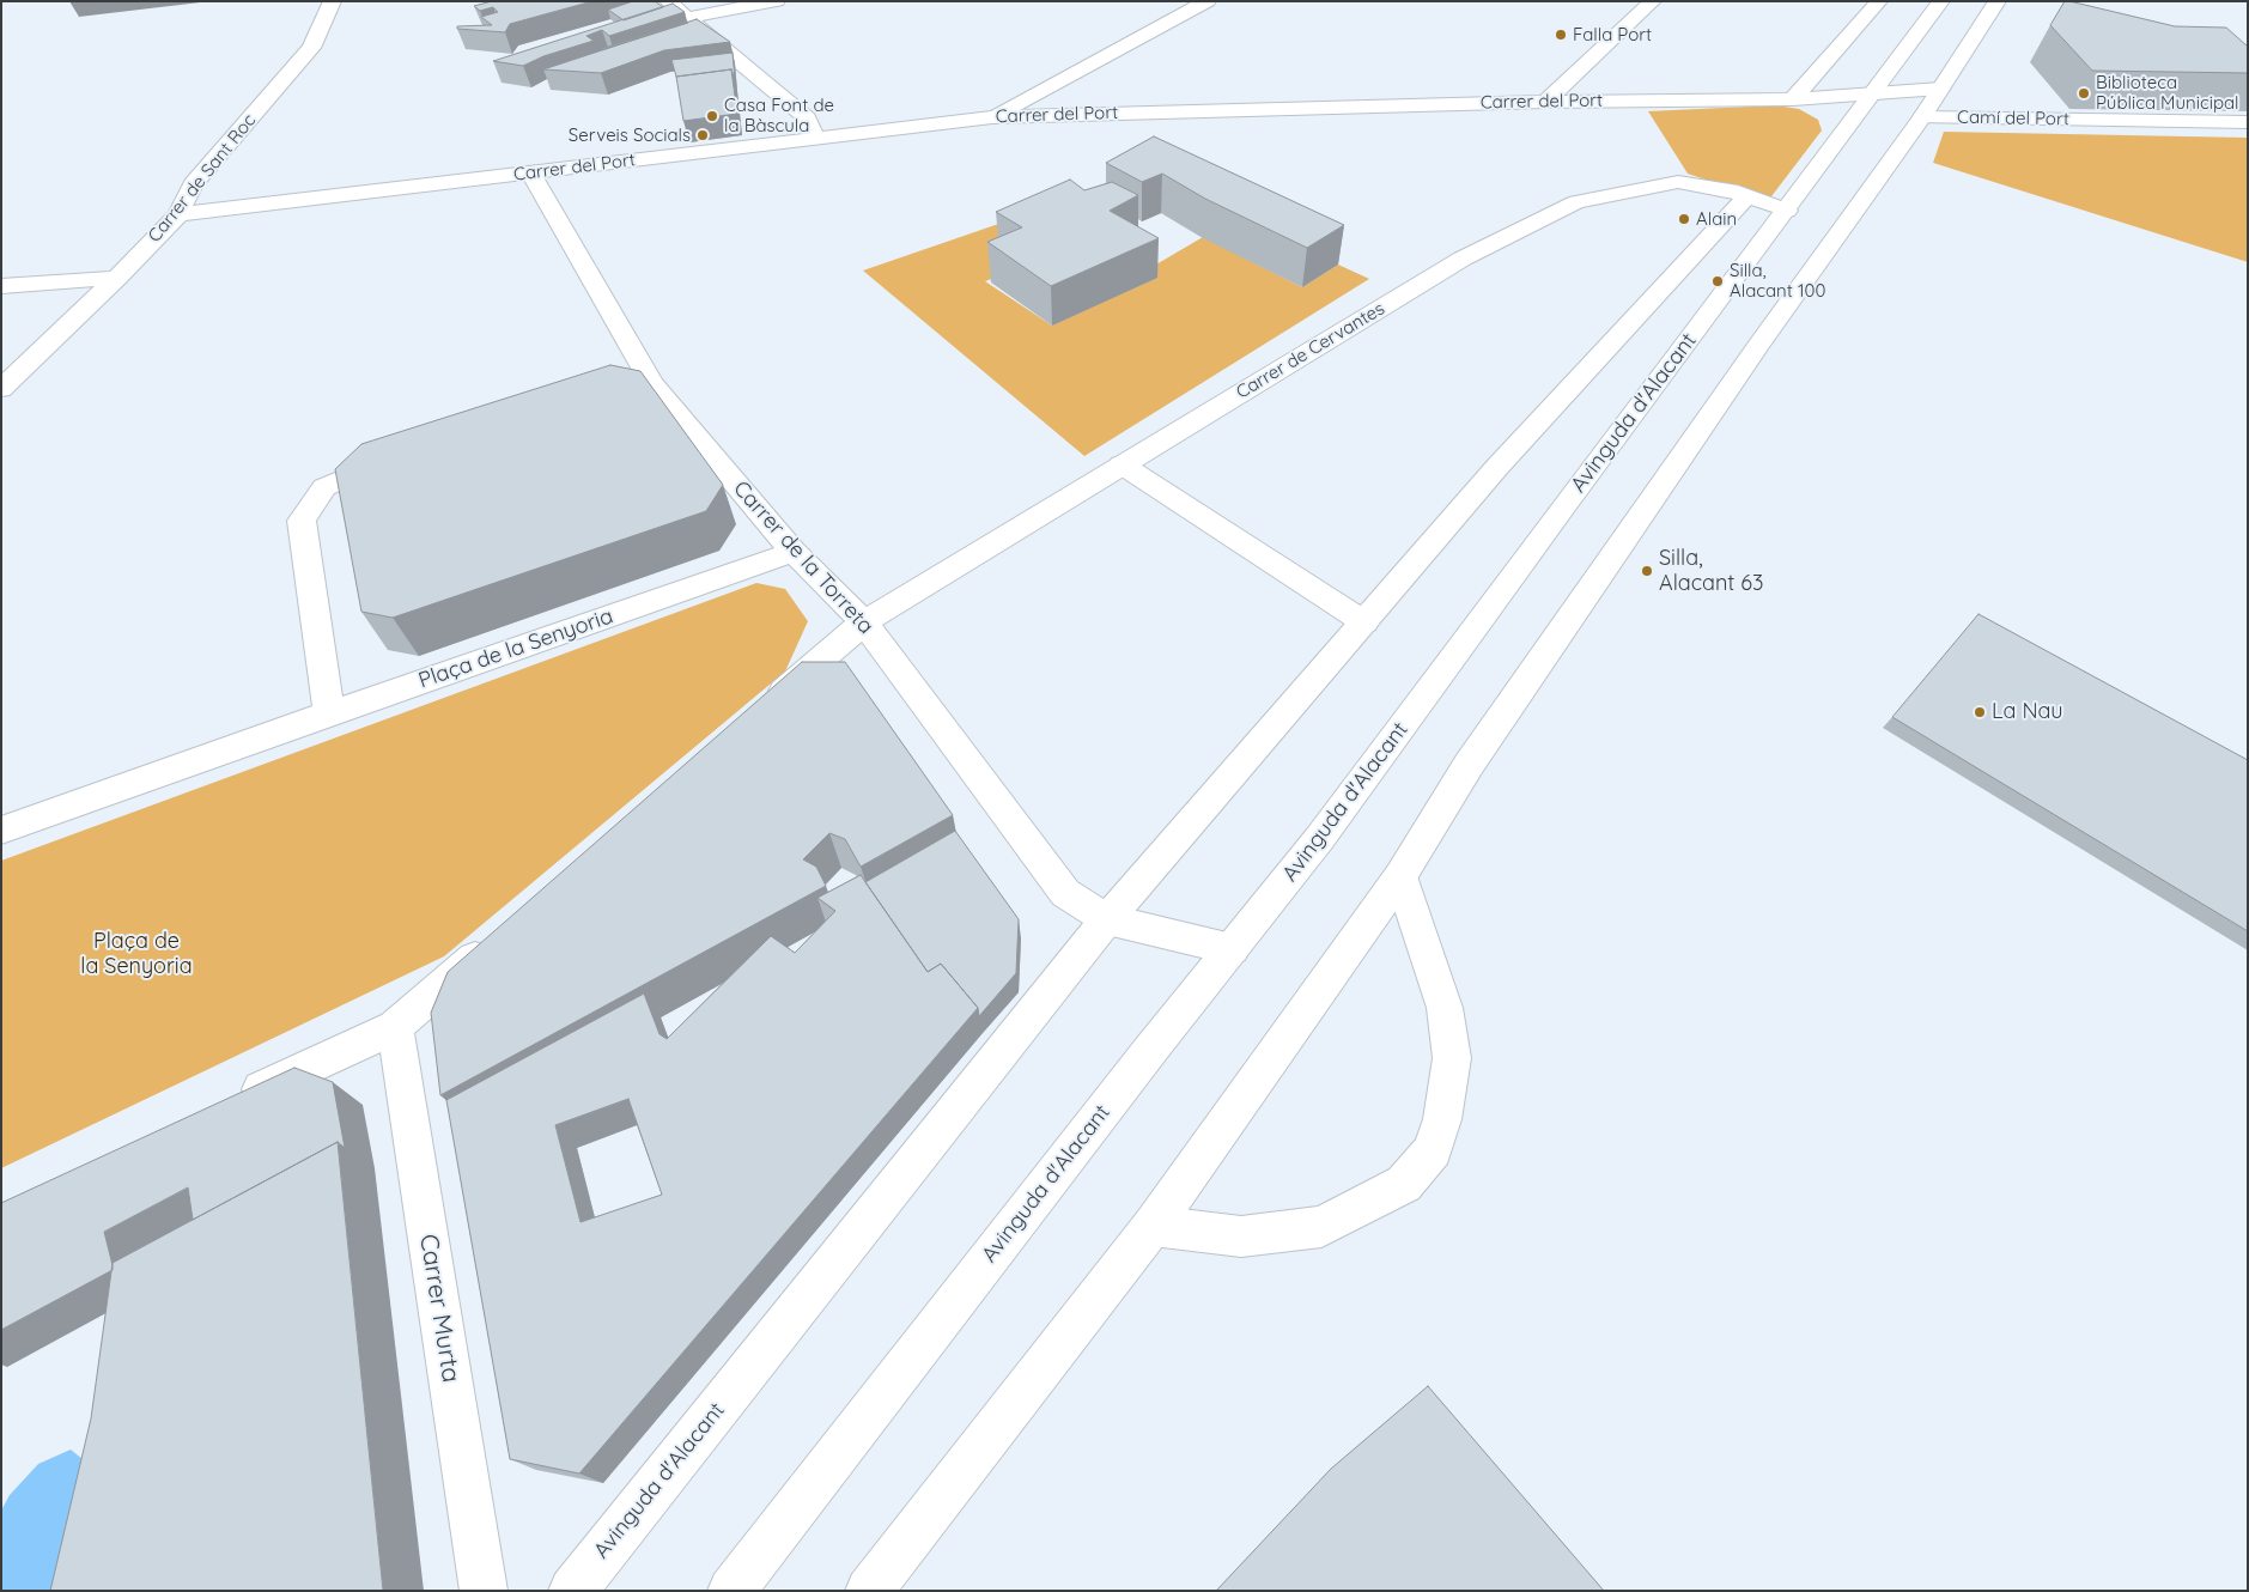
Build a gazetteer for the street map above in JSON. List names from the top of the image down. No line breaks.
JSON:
{"streets":{"street":["Carrer del Port","Camí del Port","Carrer de Sant Roc","Carrer de Cervantes","Avinguda d'Alacant","Carrer de la Torreta","Plaça de la Senyoria","Carrer Murta"]},"crossings":[["Carrer del Port","Carrer de Sant Roc"],["Carrer del Port","Avinguda d'Alacant"],["Carrer del Port","Carrer de la Torreta"],["Carrer de Cervantes","Avinguda d'Alacant"],["Carrer de Cervantes","Carrer de la Torreta"],["Avinguda d'Alacant","Carrer de la Torreta"],["Carrer de la Torreta","Plaça de la Senyoria"]],"parks":["Plaça de la Senyoria"],"places":["Falla Port","Biblioteca Pública Municipal","Casa Font de la Bàscula","Serveis Socials","Alain","Silla, Alacant 100","Silla, Alacant 63","La Nau"]}
